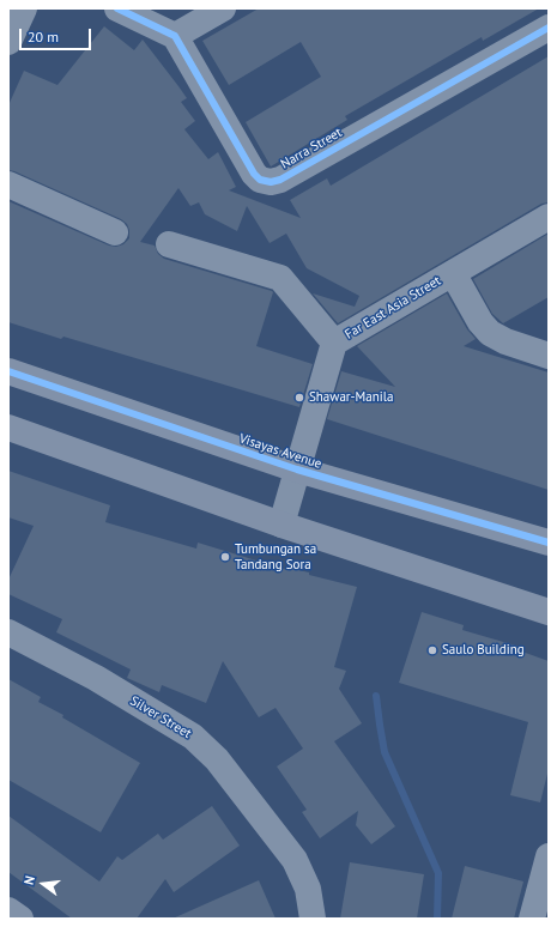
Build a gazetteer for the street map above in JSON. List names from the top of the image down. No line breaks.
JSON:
{"streets":{"main road":["Visayas Avenue"],"street":["Narra Street","Far East Asia Street","Silver Street"]},"crossings":[["Far East Asia Street","Visayas Avenue"]],"places":["Shawar-Manila","Tumbungan sa Tandang Sora","Saulo Building"],"scale_bar":"20 m","north":"left"}
